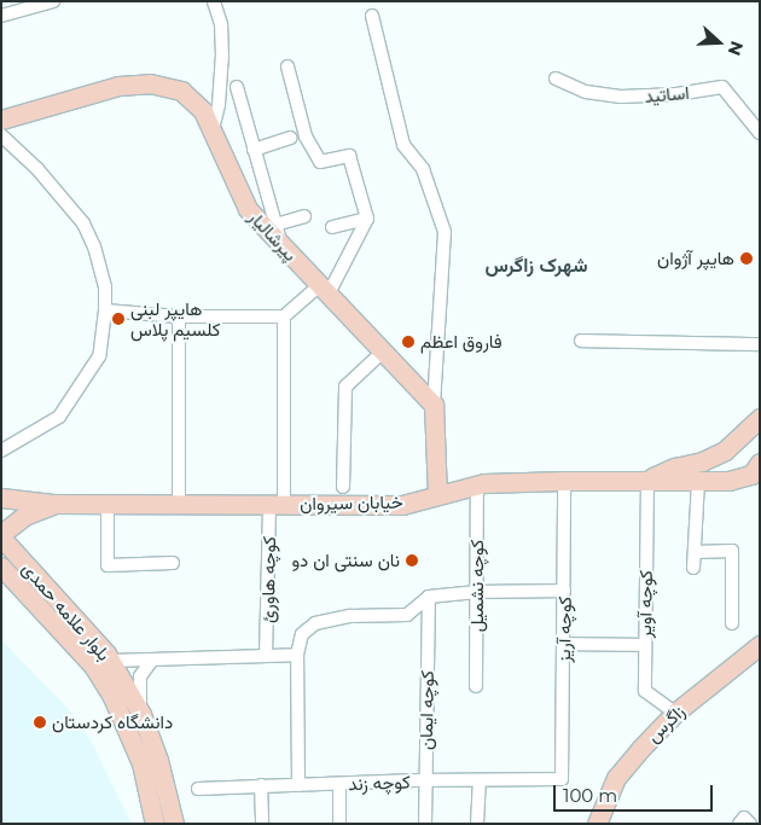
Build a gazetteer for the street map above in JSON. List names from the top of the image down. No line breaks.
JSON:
{"streets":{"street":["اساتید","پیرشالیار","خیابان سیروان","کوچه هاورئ","کوچه نشمیل","کوچه آویر","بلوار علامه حمدی","کوچه آریز","کوچه ایمان","زاگرس","کوچه زند"]},"crossings":[["خیابان سیروان","کوچه هاورئ"],["خیابان سیروان","کوچه نشمیل"],["خیابان سیروان","کوچه آویر"],["خیابان سیروان","کوچه آریز"],["کوچه آویر","زاگرس"],["کوچه آریز","کوچه زند"],["کوچه ایمان","کوچه زند"]],"districts":["شهرک زاگرس"],"places":["هایپر آژوان","هایپر لبنی کلسیم پلاس","فاروق اعظم","نان سنتی ان دو","دانشگاه کردستان"],"scale_bar":"100 m","north":"right"}
